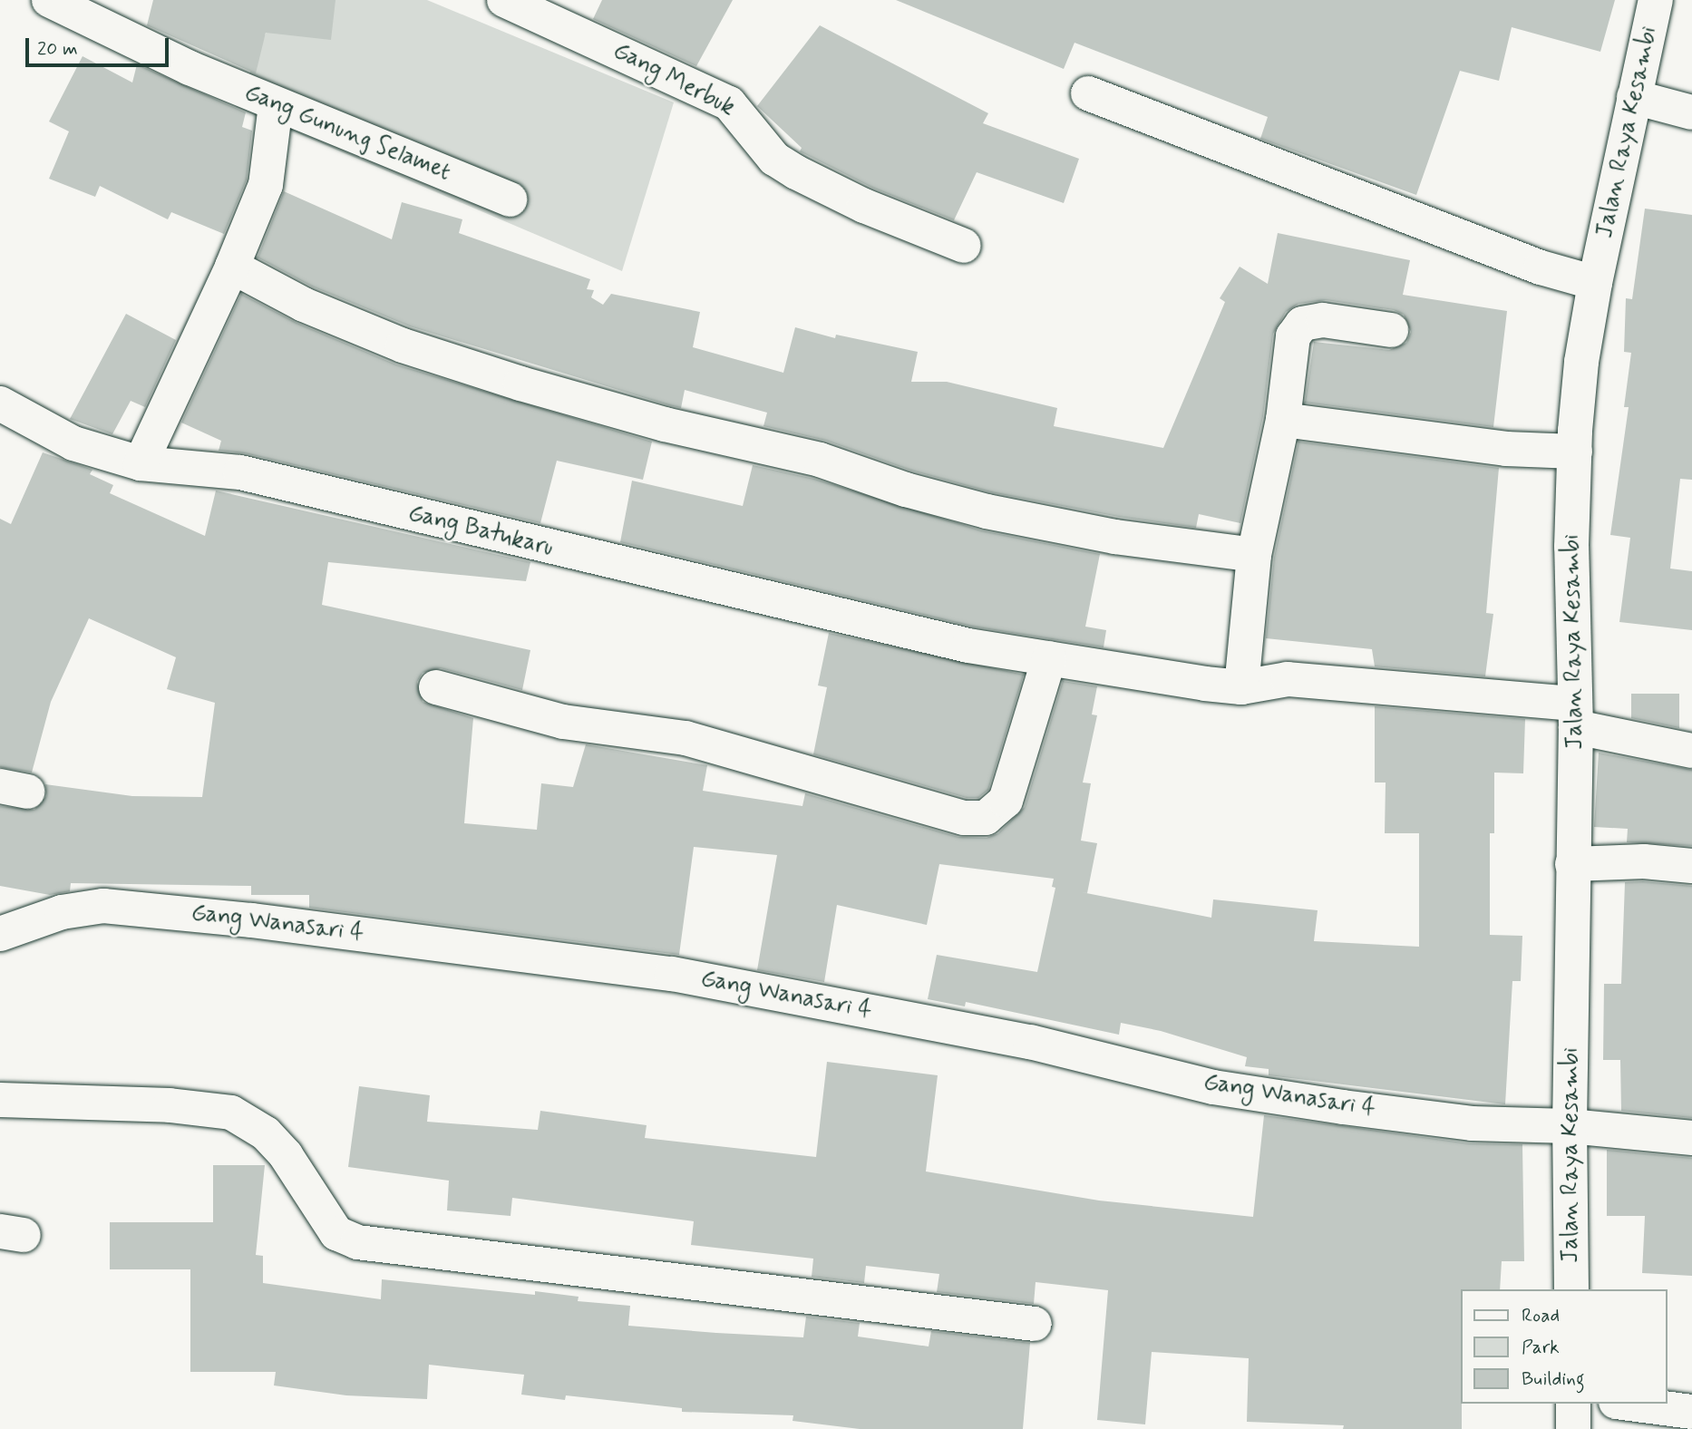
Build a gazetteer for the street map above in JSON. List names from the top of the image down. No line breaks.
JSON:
{"streets":{"street":["Gang Merbuk","Jalan Raya Kesambi","Gang Gunung Selamet","Gang Batukaru","Gang Wanasari 4"]},"crossings":[["Jalan Raya Kesambi","Gang Batukaru"],["Jalan Raya Kesambi","Gang Wanasari 4"]],"legend":["Road","Park","Building"],"scale_bar":"20 m"}
